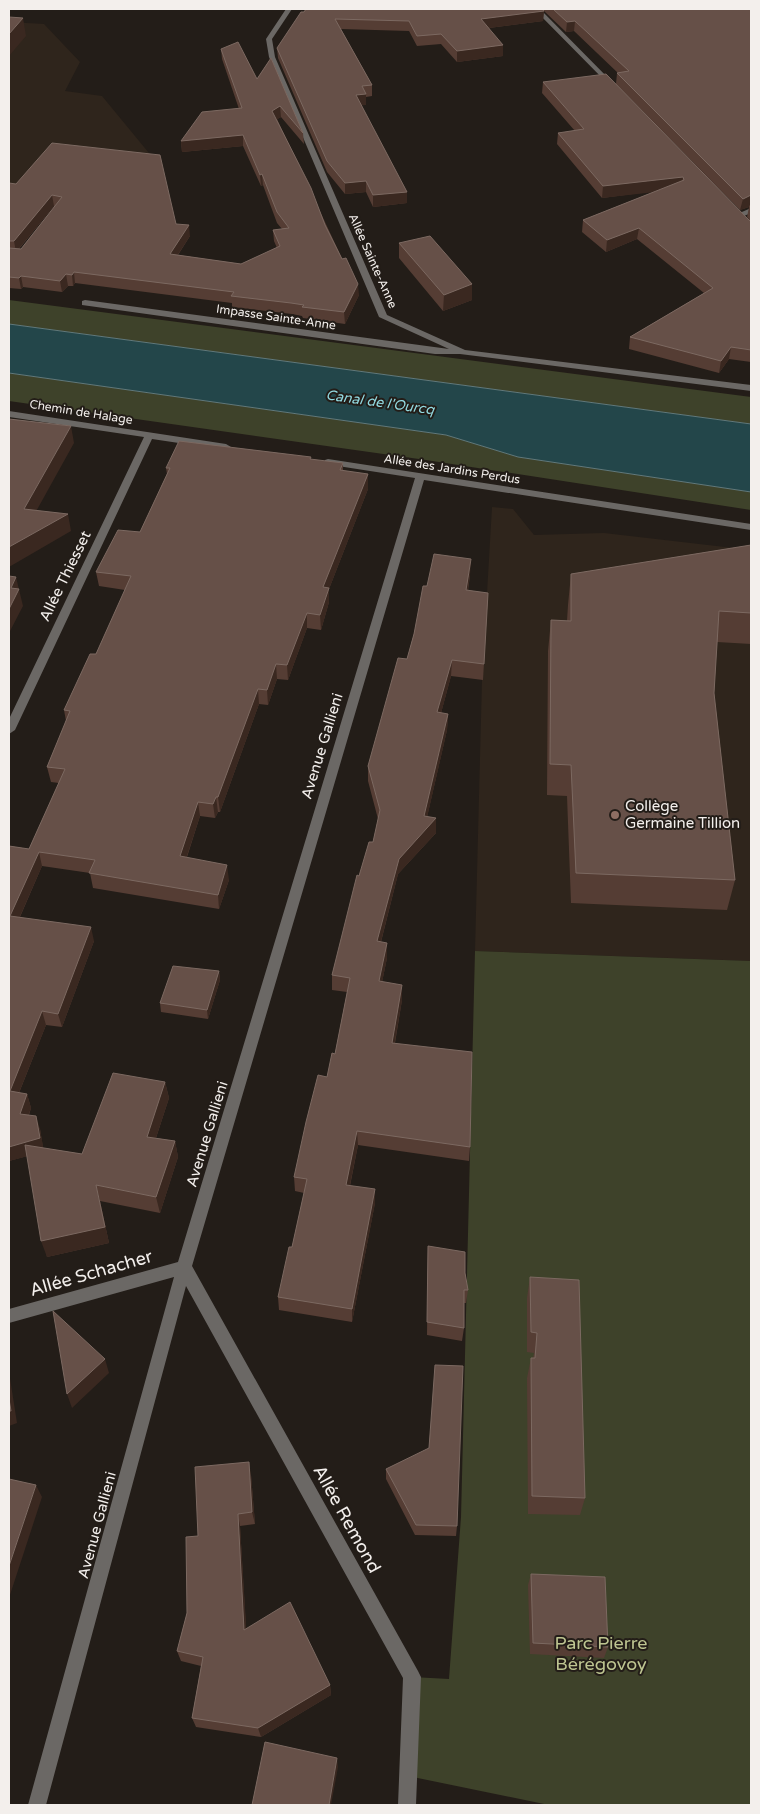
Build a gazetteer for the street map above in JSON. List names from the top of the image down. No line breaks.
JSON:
{"streets":{"street":["Allée Sainte-Anne","Impasse Sainte-Anne","Chemin de Halage","Allée des Jardins Perdus","Allée Thiesset","Avenue Gallieni","Allée Schacher","Allée Remond"]},"crossings":[["Allée Sainte-Anne","Impasse Sainte-Anne"],["Chemin de Halage","Allée Thiesset"],["Allée des Jardins Perdus","Avenue Gallieni"],["Avenue Gallieni","Allée Schacher"],["Avenue Gallieni","Allée Remond"],["Allée Schacher","Allée Remond"]],"water":["Canal de l'Ourcq"],"parks":["Parc Pierre Bérégovoy"],"places":["Collège Germaine Tillion"]}
